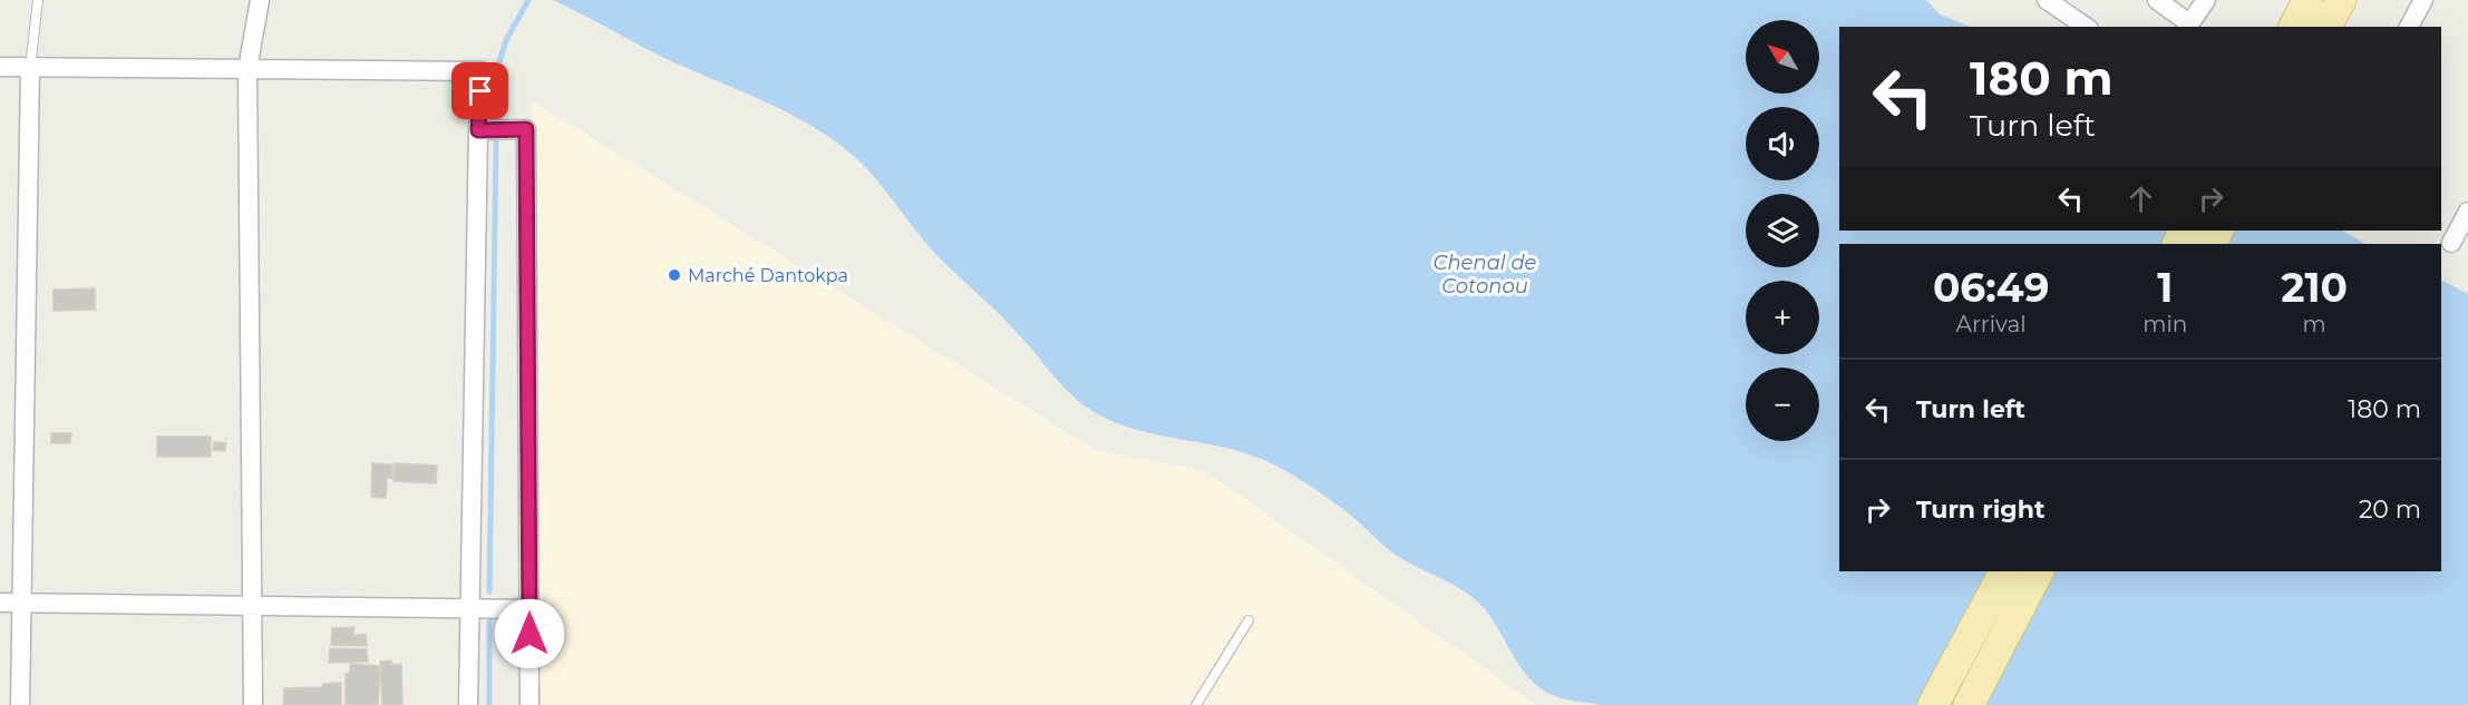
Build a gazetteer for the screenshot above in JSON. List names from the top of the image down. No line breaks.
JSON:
{"water":["Chenal de Cotonou"],"places":["Marché Dantokpa"],"north":"top left","page":{"map_buttons":["+","−"],"turn":["180 m","Turn left"],"eta":["06:49","Arrival","1","min","210","m"],"list":[{"name":"Turn left","value":"180 m"},{"name":"Turn right","value":"20 m"}]}}
